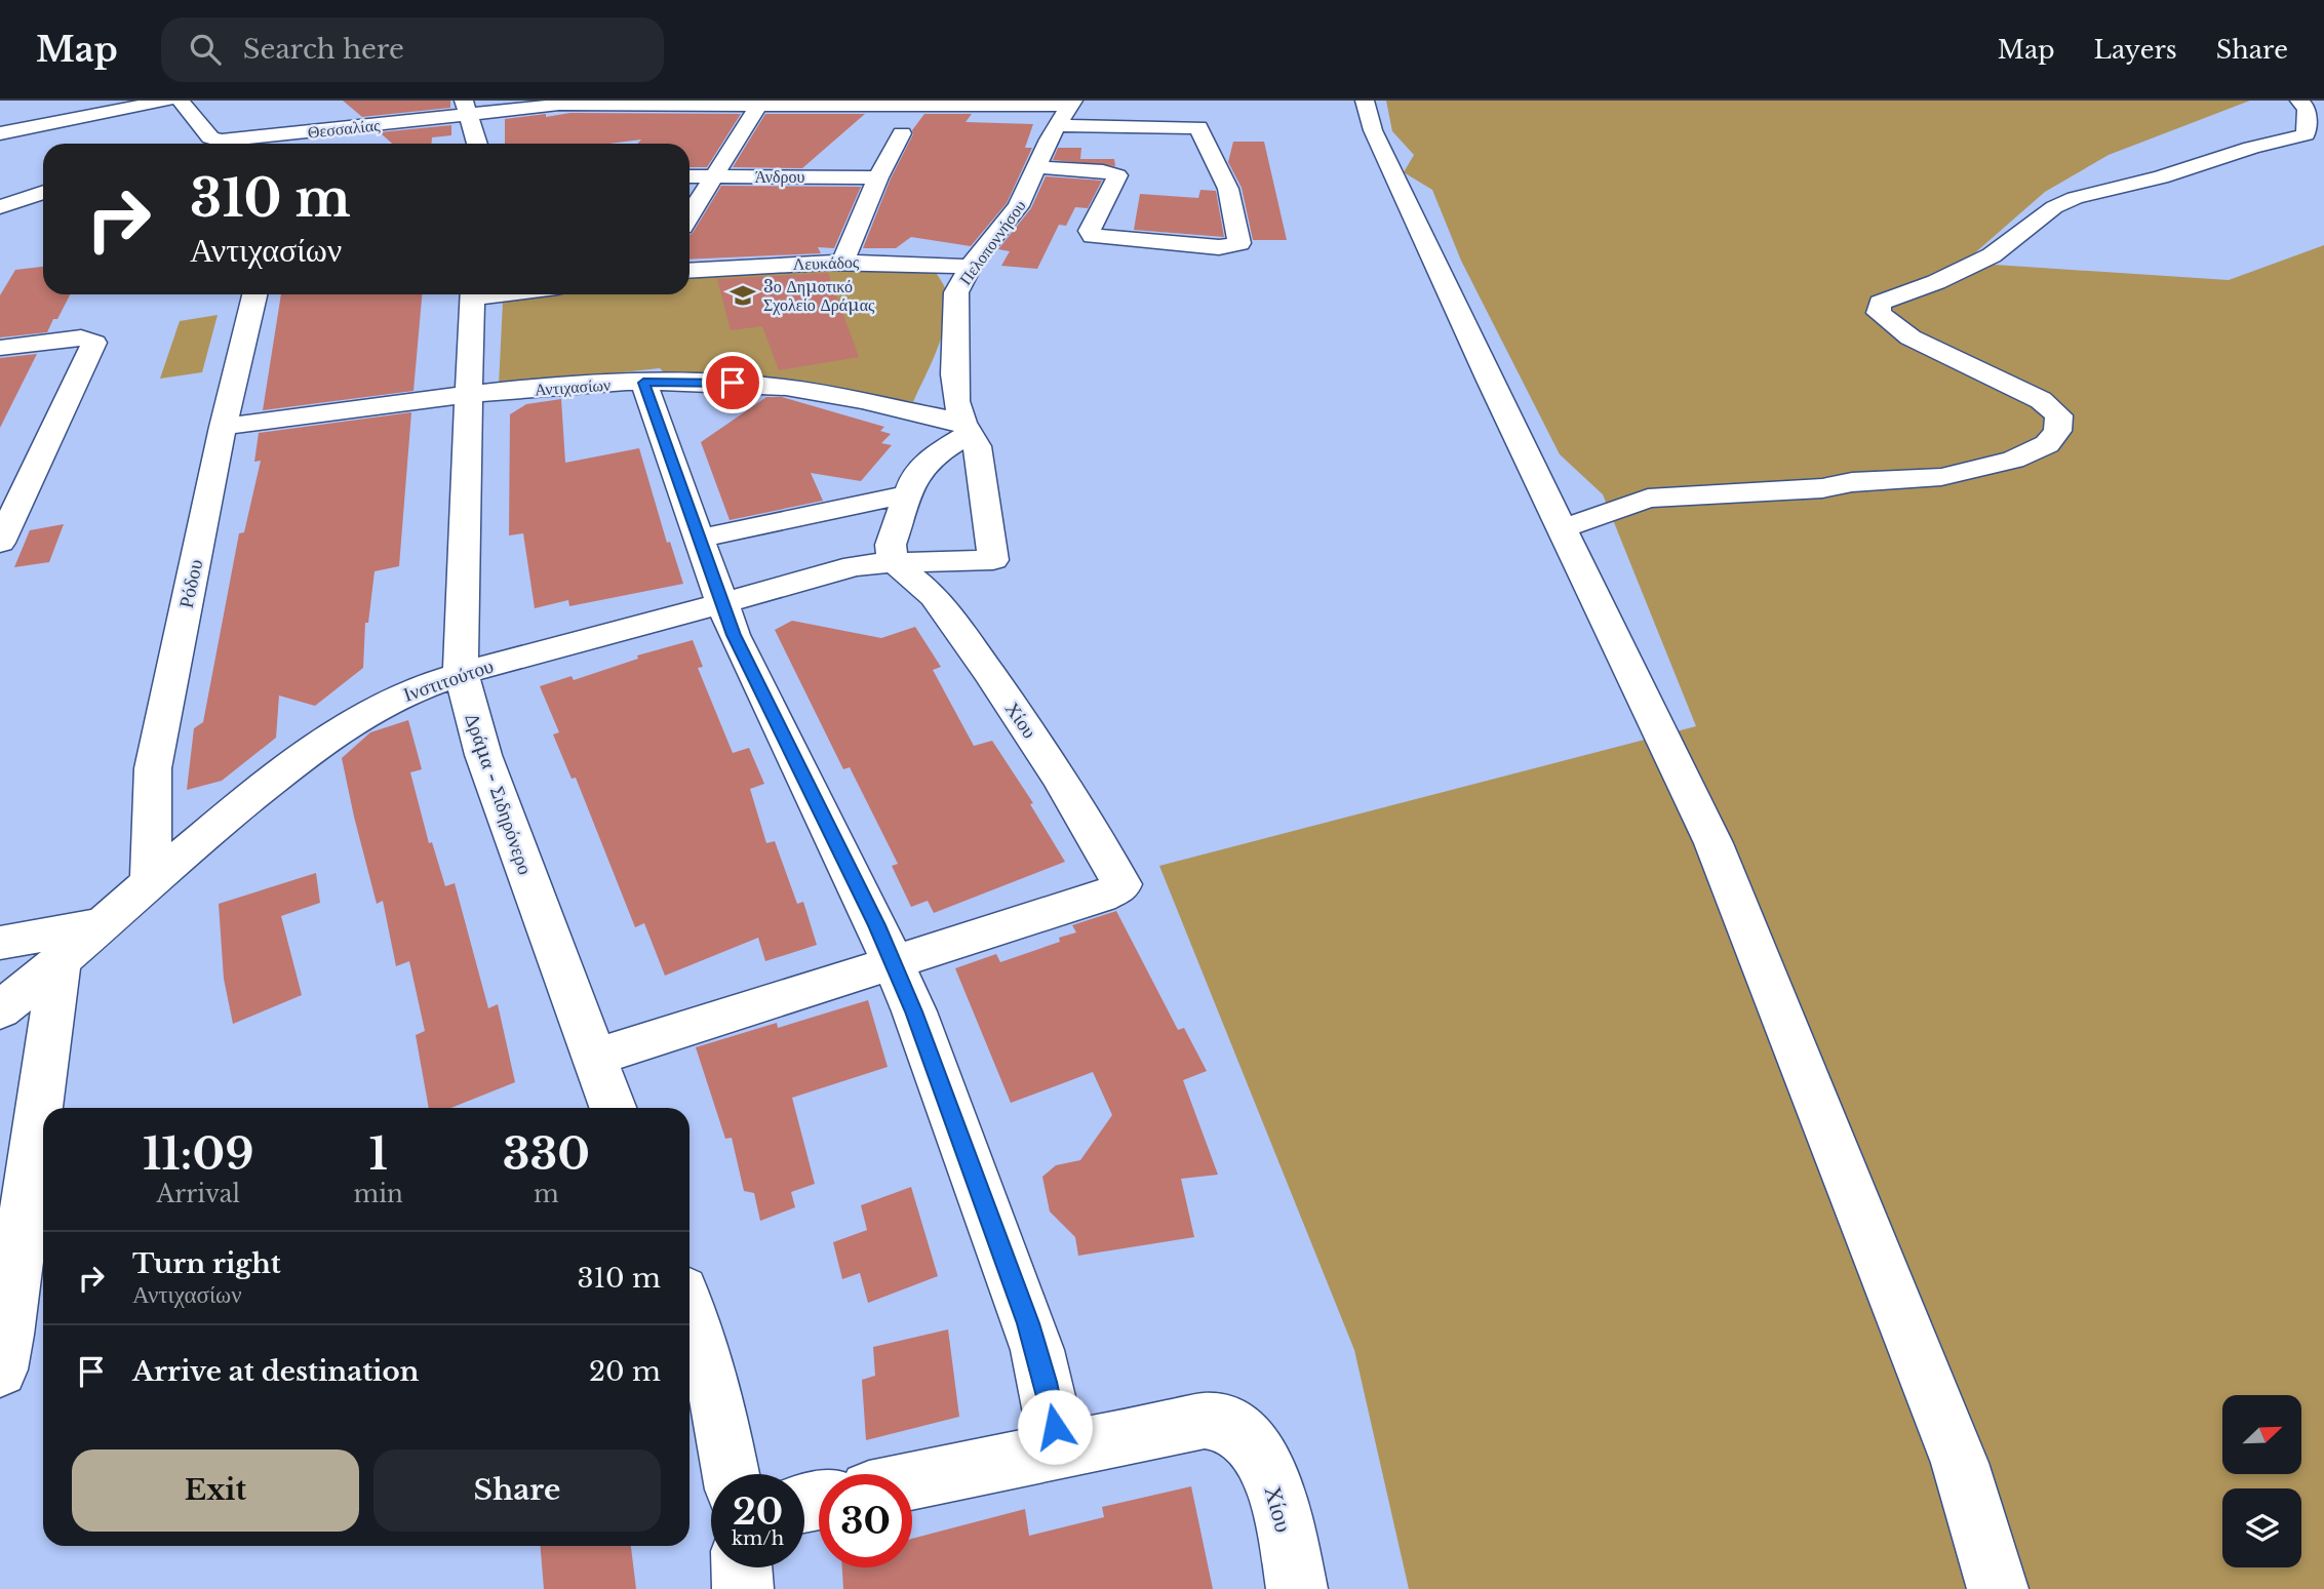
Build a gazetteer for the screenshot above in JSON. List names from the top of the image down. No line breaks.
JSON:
{"streets":{"street":["Θεσσαλίας","Άνδρου","Πελοποννήσου","Λευκάδος","Αντιχασίων","Ρόδου","Ινστιτούτου","Χίου","Δράμα - Σιδηρόνερο"]},"crossings":[["Θεσσαλίας","Πελοποννήσου"],["Πελοποννήσου","Λευκάδος"],["Πελοποννήσου","Αντιχασίων"],["Πελοποννήσου","Ινστιτούτου"],["Αντιχασίων","Ρόδου"],["Αντιχασίων","Δράμα - Σιδηρόνερο"],["Ρόδου","Ινστιτούτου"],["Ινστιτούτου","Χίου"],["Ινστιτούτου","Δράμα - Σιδηρόνερο"]],"places":{"school or university":["3ο Δημοτικό Σχολείο Δράμας"]},"north":"top right","page":{"header":"Map","search":"Search here","nav":["Map","Layers","Share"],"turn":["310 m","Αντιχασίων"],"eta":["11:09","Arrival","1","min","330","m"],"list":[{"name":"Turn right","note":"Αντιχασίων","value":"310 m"},{"name":"Arrive at destination","value":"20 m"}],"buttons":["Exit","Share"],"speed":"20 km/h","limit":"30"}}
